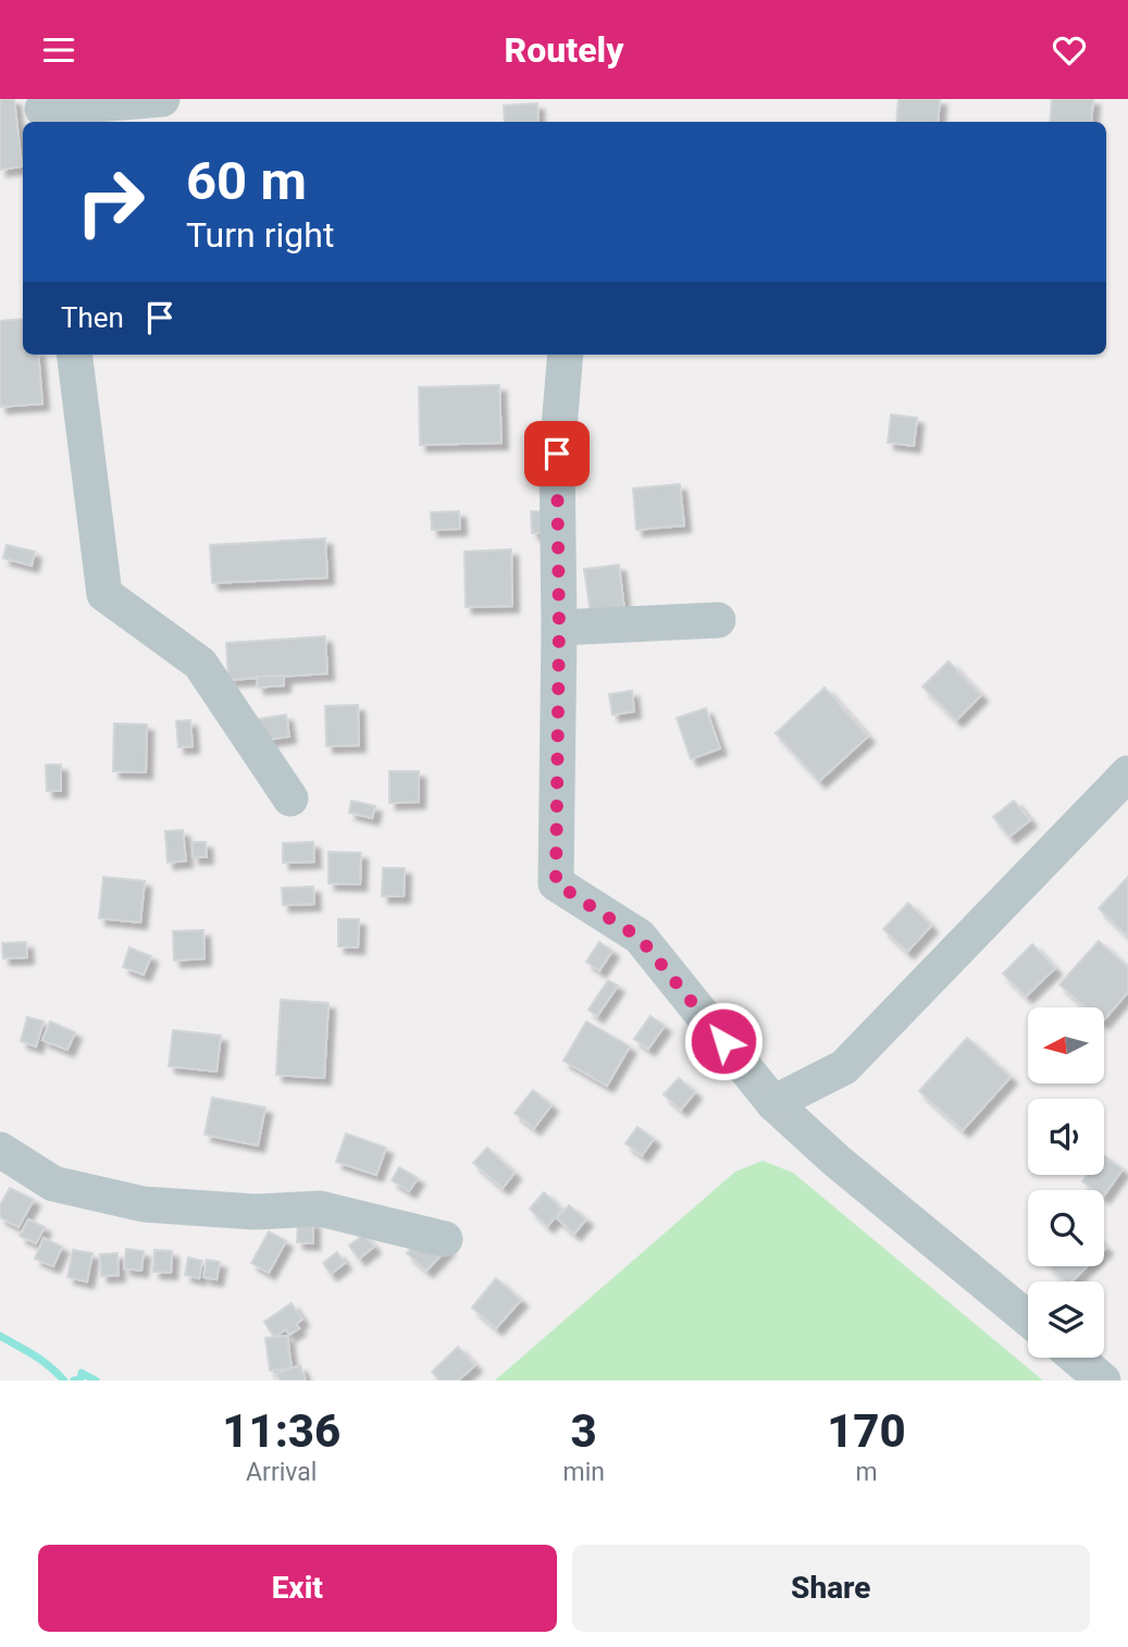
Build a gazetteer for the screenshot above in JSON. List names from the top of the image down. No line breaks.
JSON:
{"north":"left","page":{"header":"Routely","turn":["60 m","Turn right"],"then":"Then","eta":["11:36","Arrival","3","min","170","m"],"buttons":["Exit","Share"]}}
